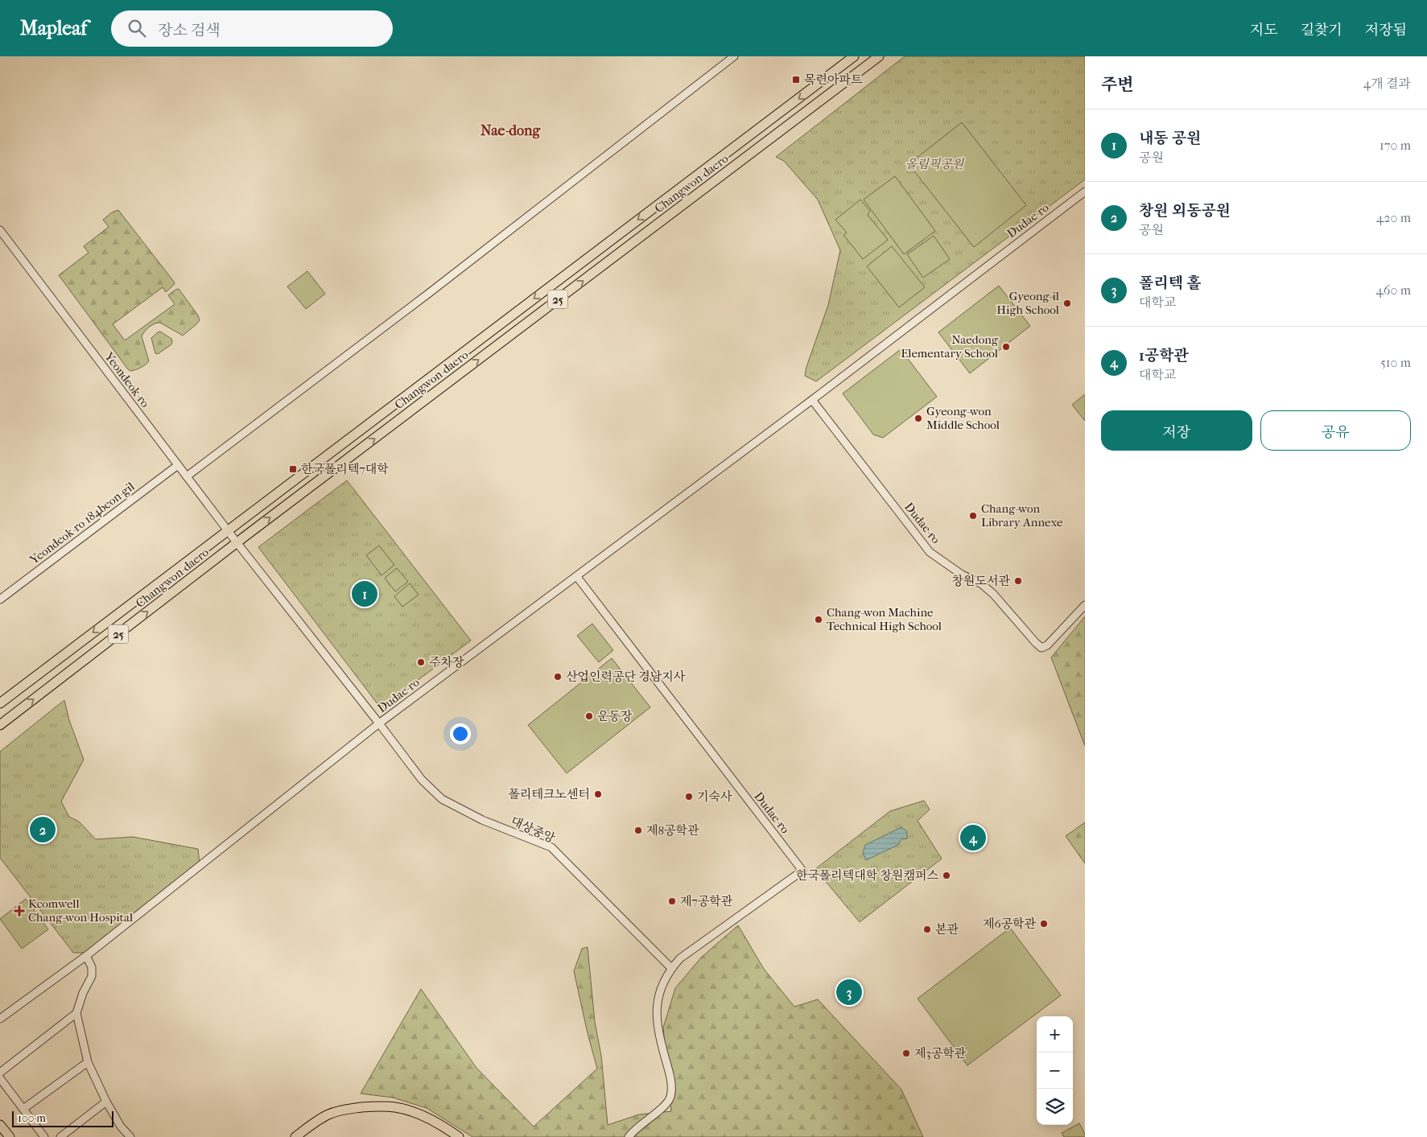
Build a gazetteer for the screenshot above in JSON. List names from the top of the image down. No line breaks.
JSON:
{"streets":{"main road":["Changwon-daero","25"],"street":["Dudae-ro","Yeondeok-ro","Yeondeok-ro 184beon-gil","대상중앙"]},"crossings":[["Changwon-daero","Dudae-ro"],["Changwon-daero","Yeondeok-ro"],["Dudae-ro","Yeondeok-ro"],["Dudae-ro","대상중앙"],["Yeondeok-ro","Yeondeok-ro 184beon-gil"]],"districts":["Nae-dong"],"parks":["올림픽공원"],"places":{"transit":["목련아파트","한국폴리텍7대학"],"other":["Gyeong-il High School","Naedong Elementary School","Gyeong-won Middle School","Chang-won Library Annexe","창원도서관","Chang-won Machine Technical High School","주차장","산업인력공단 경남지사","운동장","폴리테크노센터","기숙사","제8공학관","한국폴리텍대학 창원캠퍼스","제7공학관","제6공학관","본관","제3공학관"],"health":["Kcomwell Chang-won Hospital"]},"scale_bar":"100 m","page":{"header":"Mapleaf","search":"장소 검색","nav":["지도","길찾기","저장됨"],"heading":["주변","4개 결과"],"list":[{"mark":"1","name":"내동 공원","note":"공원","value":"170 m"},{"mark":"2","name":"창원 외동공원","note":"공원","value":"420 m"},{"mark":"3","name":"폴리텍 홀","note":"대학교","value":"460 m"},{"mark":"4","name":"1공학관","note":"대학교","value":"510 m"}],"buttons":["저장","공유"],"pins":["1","2","4","3"],"map_buttons":["+","−"],"scale":"100 m"}}
